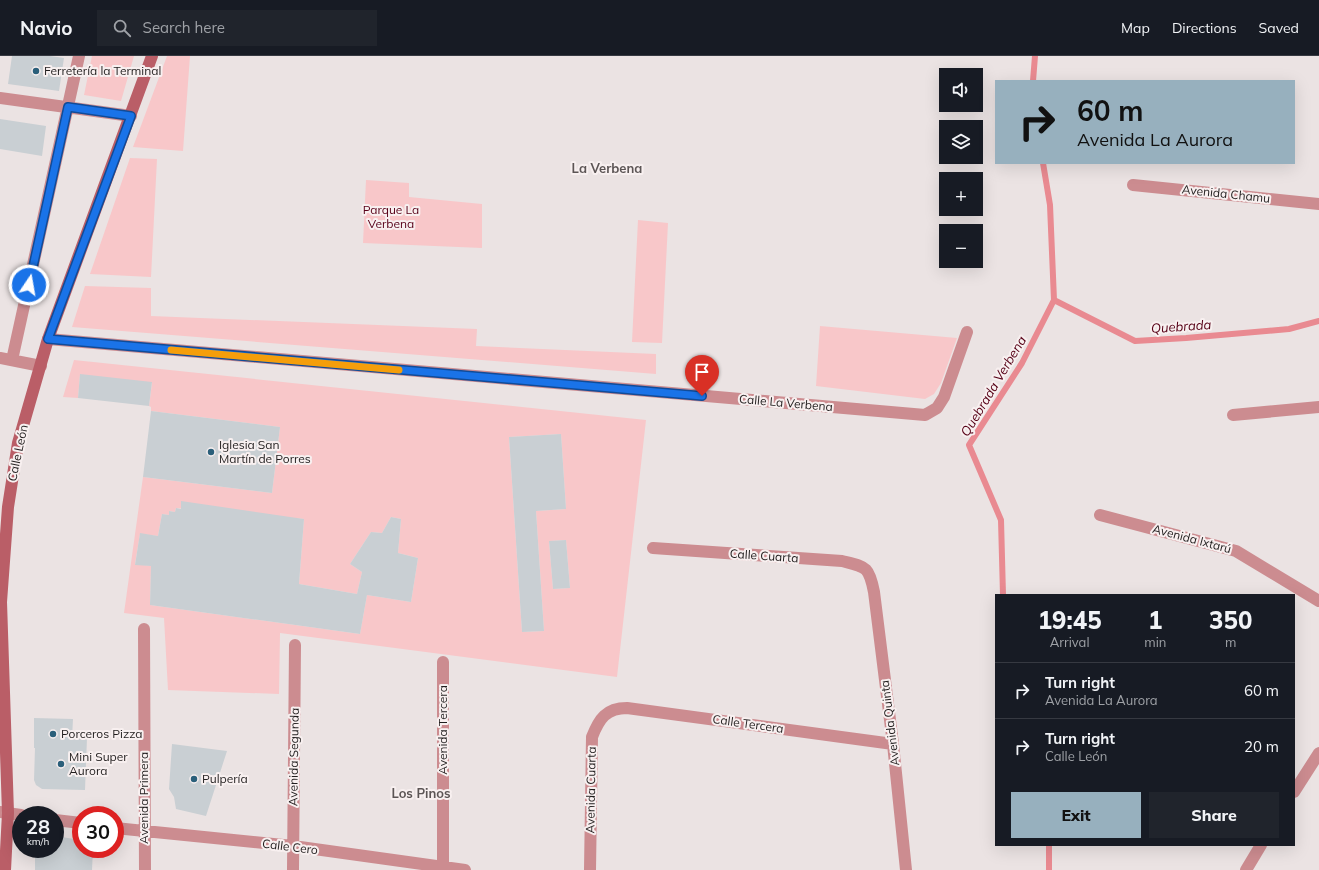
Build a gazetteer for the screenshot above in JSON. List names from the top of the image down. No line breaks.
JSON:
{"streets":{"main road":["Calle León"],"street":["Avenida Chamu","Calle La Verbena","Avenida Ixtarú","Calle Cuarta","Avenida Quinta","Calle Tercera","Avenida Tercera","Avenida Segunda","Avenida Cuarta","Avenida Primera","Calle Cero"]},"crossings":[["Calle La Verbena","Calle León"],["Calle Cuarta","Avenida Quinta"],["Avenida Quinta","Calle Tercera"],["Calle Tercera","Avenida Cuarta"],["Avenida Tercera","Calle Cero"],["Avenida Segunda","Calle Cero"],["Avenida Primera","Calle Cero"]],"districts":["La Verbena","Los Pinos"],"water":["Quebrada","Quebrada Verbena"],"parks":["Parque La Verbena"],"places":["Ferretería la Terminal","Iglesia San Martín de Porres","Porceros Pizza","Mini Super Aurora","Pulpería"],"page":{"header":"Navio","search":"Search here","nav":["Map","Directions","Saved"],"map_buttons":["+","−"],"turn":["60 m","Avenida La Aurora"],"eta":["19:45","Arrival","1","min","350","m"],"list":[{"name":"Turn right","note":"Avenida La Aurora","value":"60 m"},{"name":"Turn right","note":"Calle León","value":"20 m"}],"buttons":["Exit","Share"],"speed":"28 km/h","limit":"30"}}
